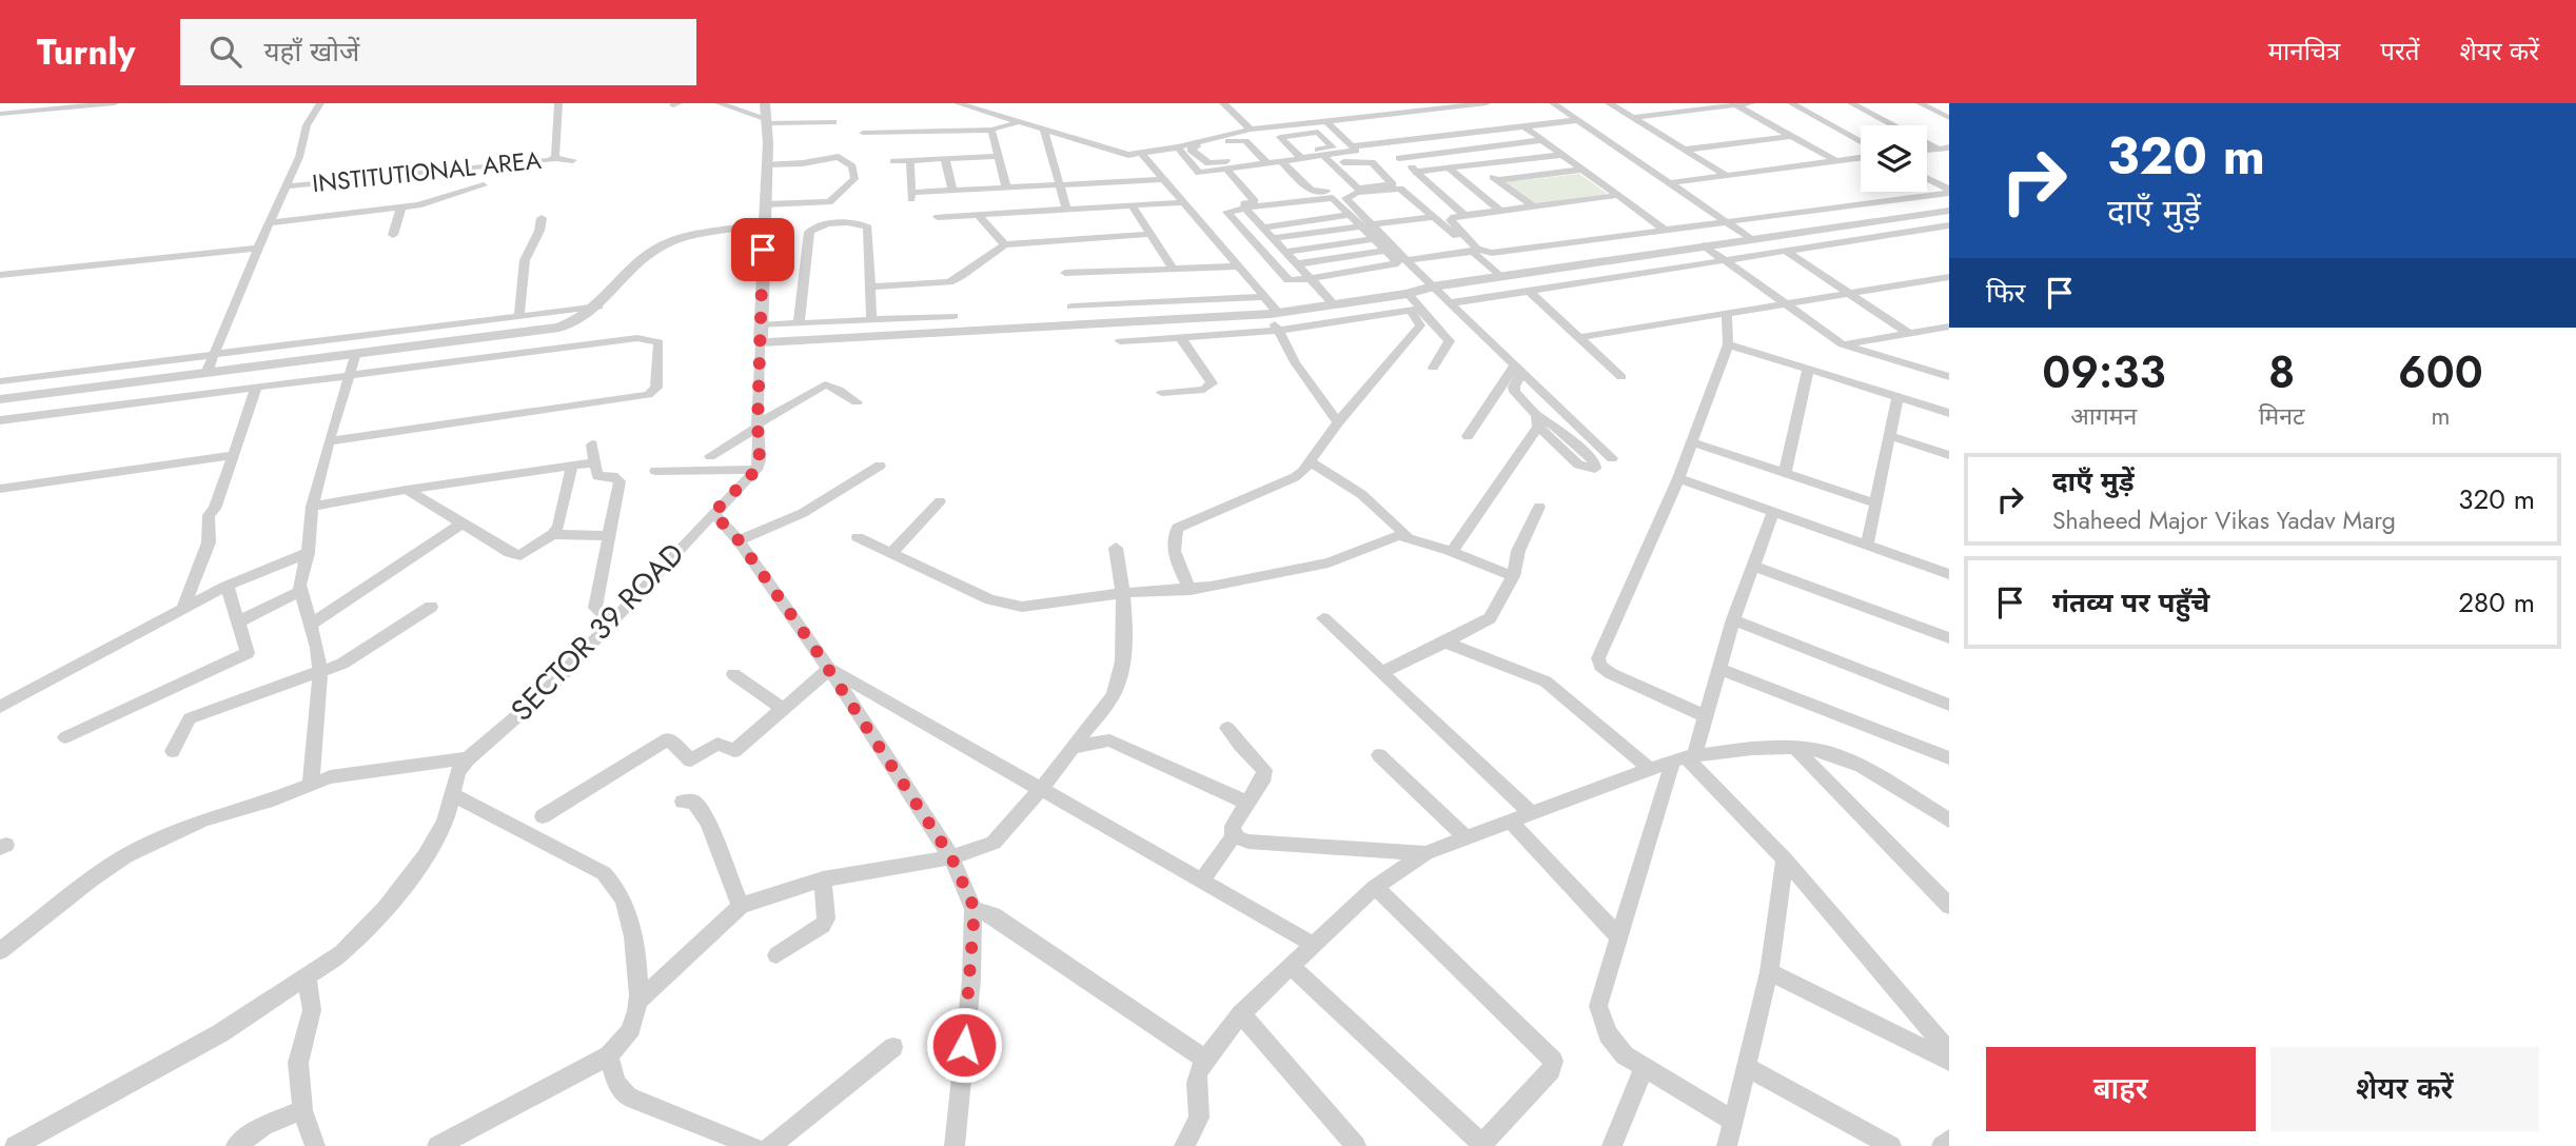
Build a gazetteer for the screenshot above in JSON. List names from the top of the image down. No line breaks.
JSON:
{"streets":{"street":["INSTITUTIONAL AREA","SECTOR 39 ROAD"]},"page":{"header":"Turnly","search":"यहाँ खोजें","nav":["मानचित्र","परतें","शेयर करें"],"turn":["320 m","दाएँ मुड़ें"],"then":"फिर","eta":["09:33","आगमन","8","मिनट","600","m"],"list":[{"name":"दाएँ मुड़ें","note":"Shaheed Major Vikas Yadav Marg","value":"320 m"},{"name":"गंतव्य पर पहुँचे","value":"280 m"}],"buttons":["बाहर","शेयर करें"]}}
